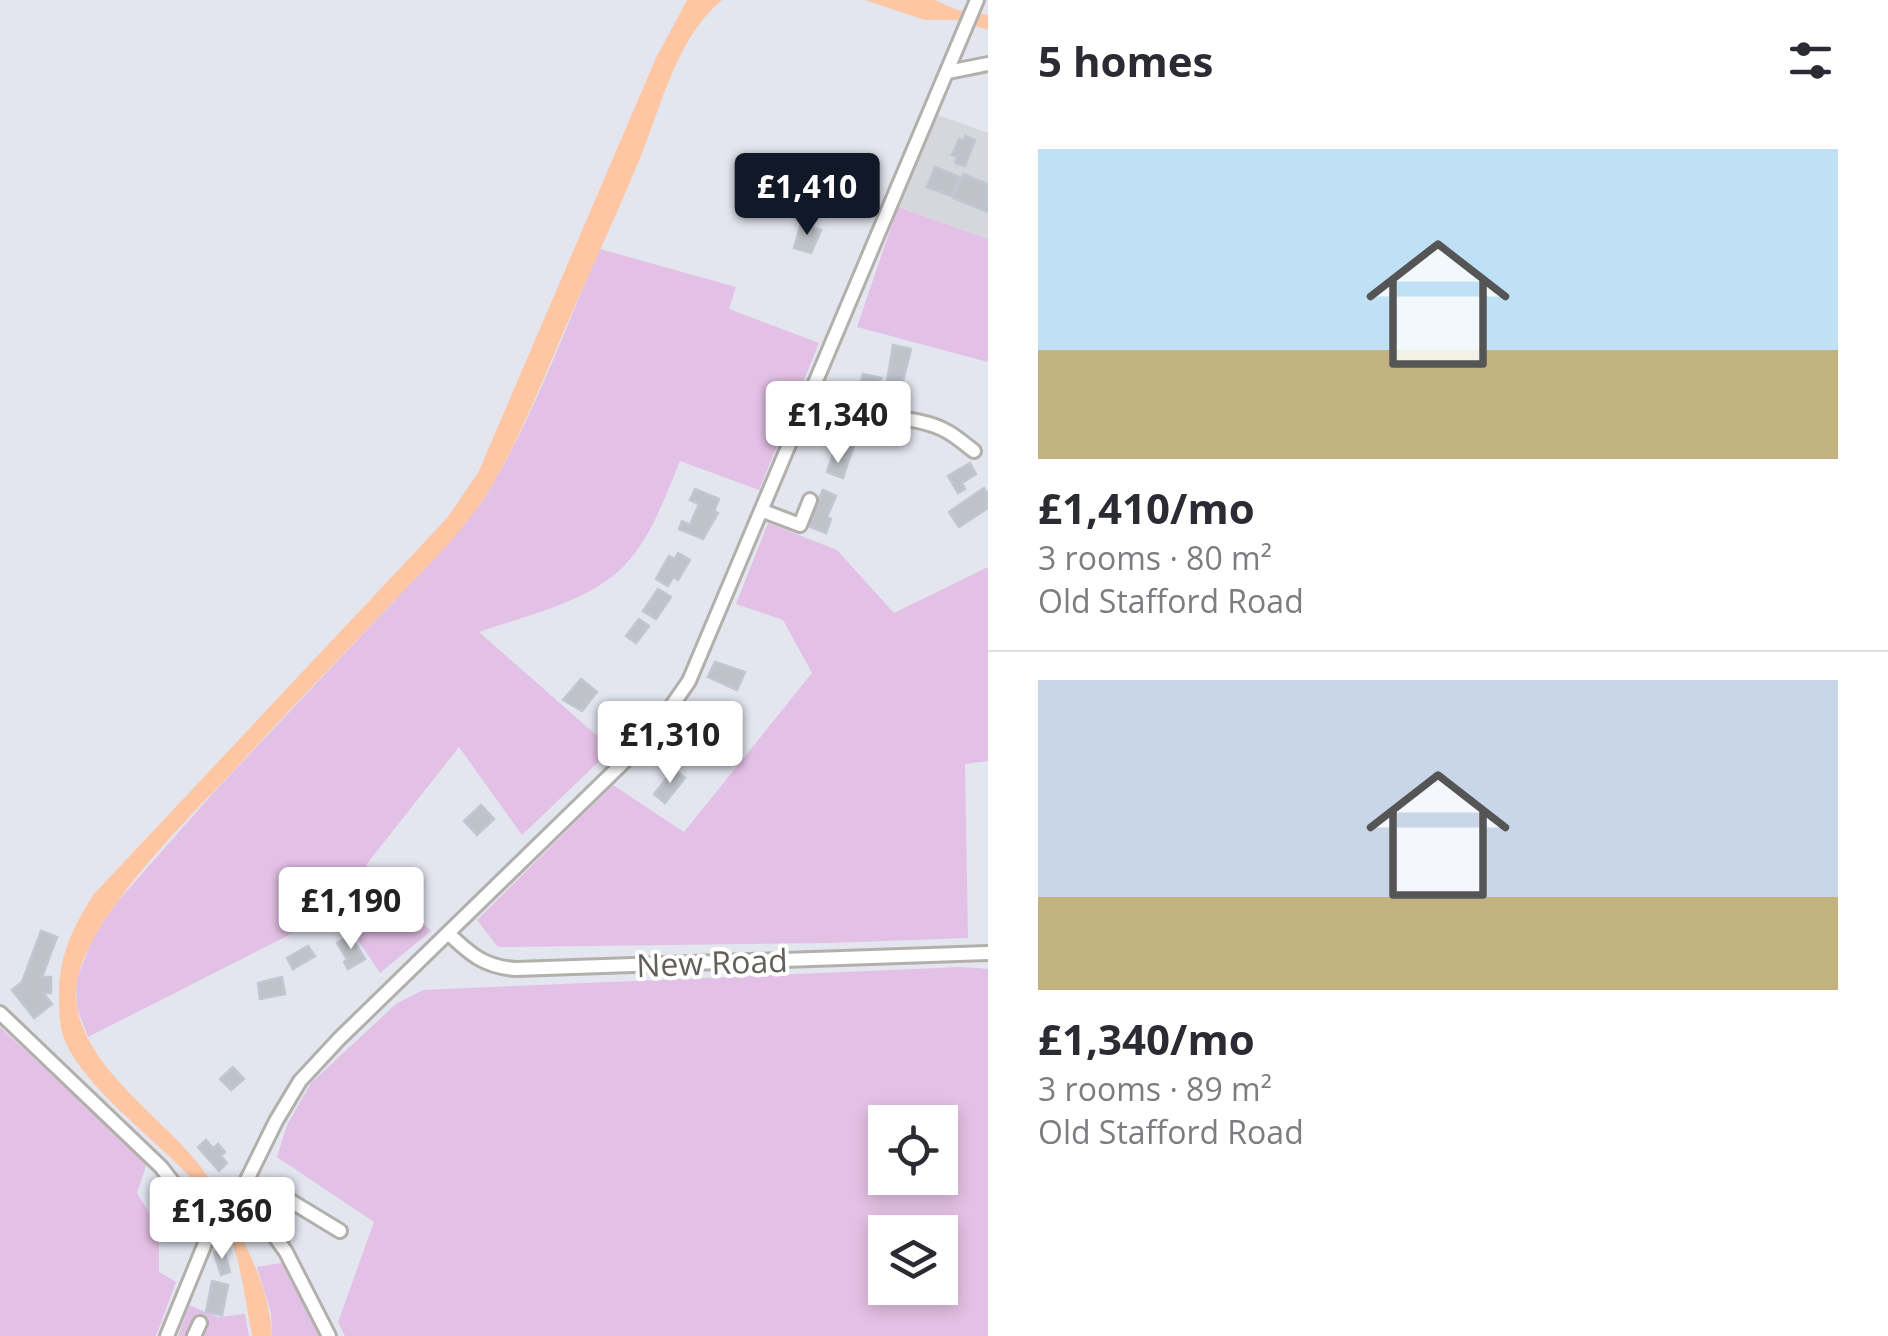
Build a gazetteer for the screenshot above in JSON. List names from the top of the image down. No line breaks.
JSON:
{"streets":{"street":["New Road"]},"page":{"heading":"5 homes","list":[{"name":"£1,410/mo","note":"3 rooms · 80 m² · Old Stafford Road"},{"name":"£1,340/mo","note":"3 rooms · 89 m² · Old Stafford Road"}],"price":["£1,410","£1,340","£1,310","£1,190","£1,360"]}}
